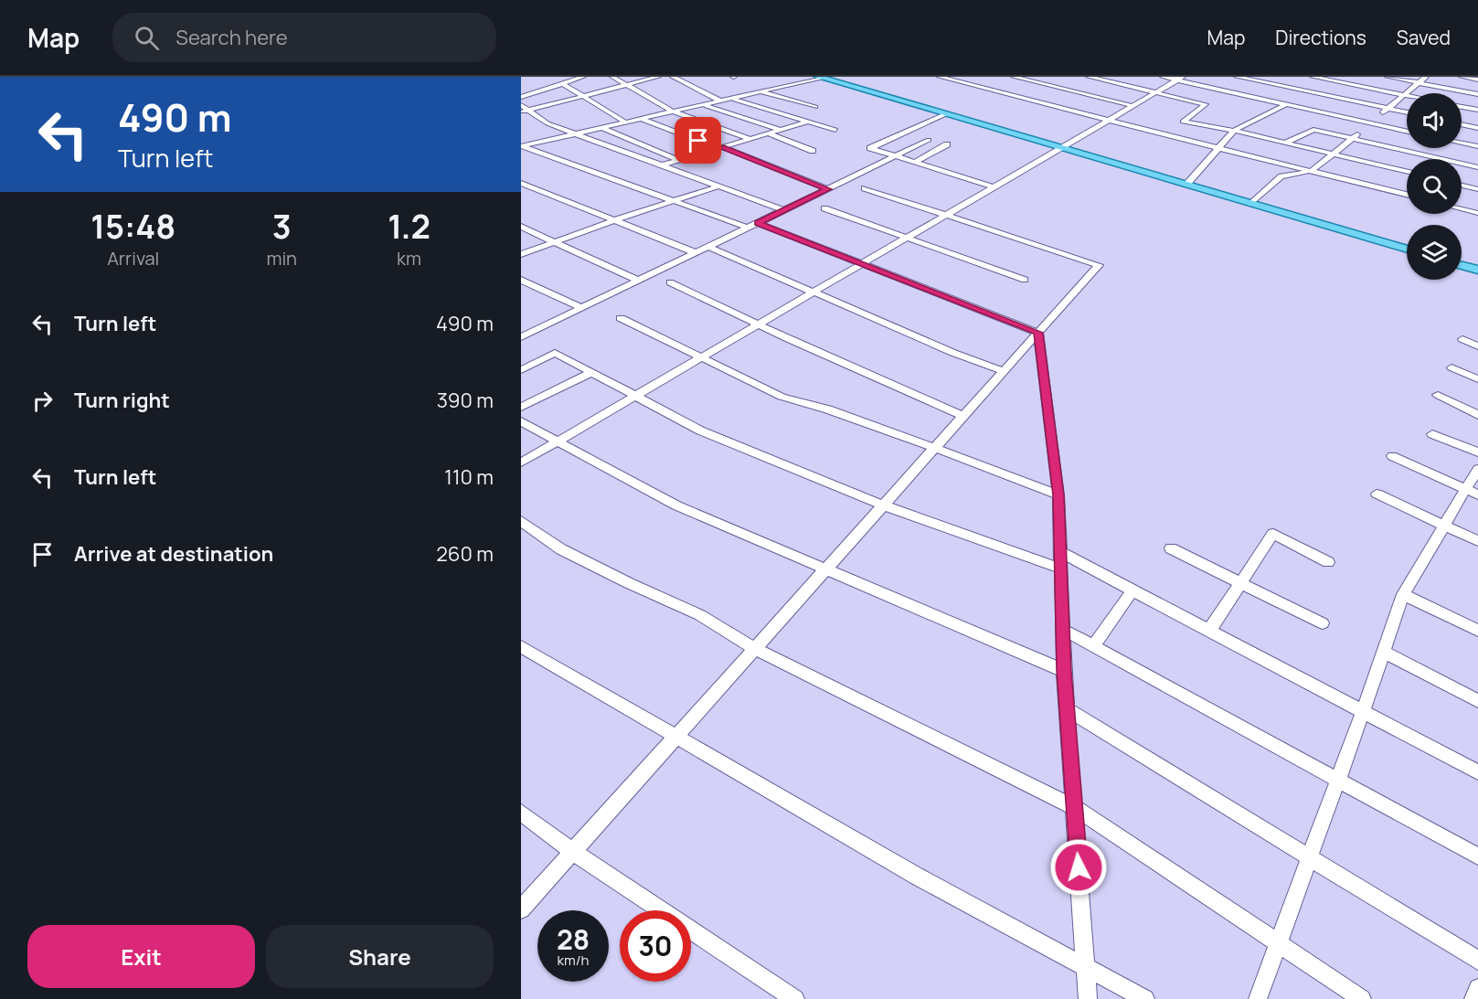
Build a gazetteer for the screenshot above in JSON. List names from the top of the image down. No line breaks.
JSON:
{"page":{"header":"Map","search":"Search here","nav":["Map","Directions","Saved"],"turn":["490 m","Turn left"],"eta":["15:48","Arrival","3","min","1.2","km"],"list":[{"name":"Turn left","value":"490 m"},{"name":"Turn right","value":"390 m"},{"name":"Turn left","value":"110 m"},{"name":"Arrive at destination","value":"260 m"}],"speed":"28 km/h","limit":"30","buttons":["Exit","Share"]}}
